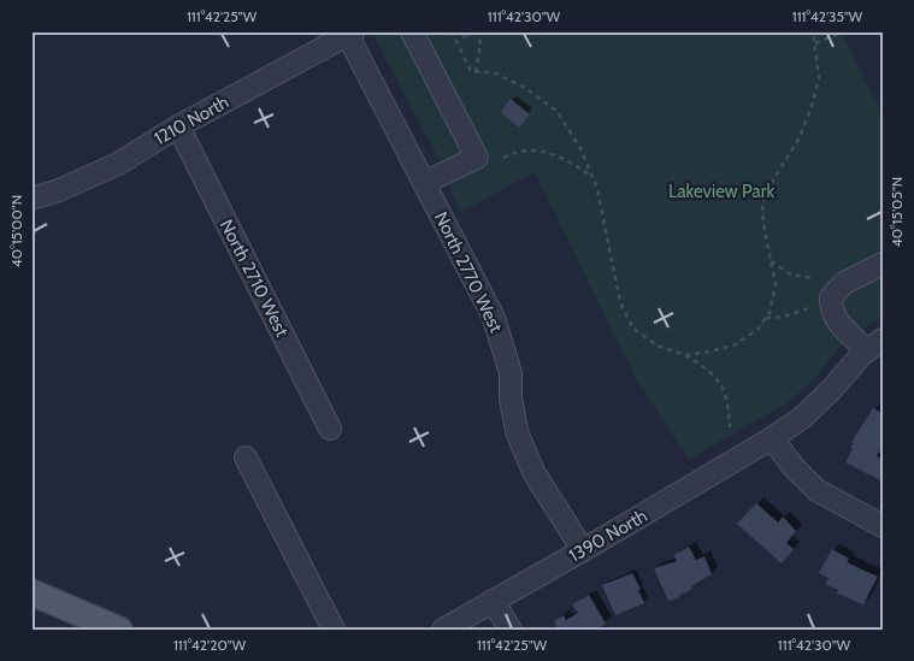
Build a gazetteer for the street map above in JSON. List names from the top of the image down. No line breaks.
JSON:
{"streets":{"street":["1210 North","North 2770 West","North 2710 West","1390 North"]},"crossings":[["1210 North","North 2770 West"],["1210 North","North 2710 West"],["North 2770 West","1390 North"]],"parks":["Lakeview Park"],"coordinates":["111°42'25\"W","111°42'30\"W","111°42'35\"W","40°15'05\"N","40°15'00\"N","111°42'20\"W"]}
